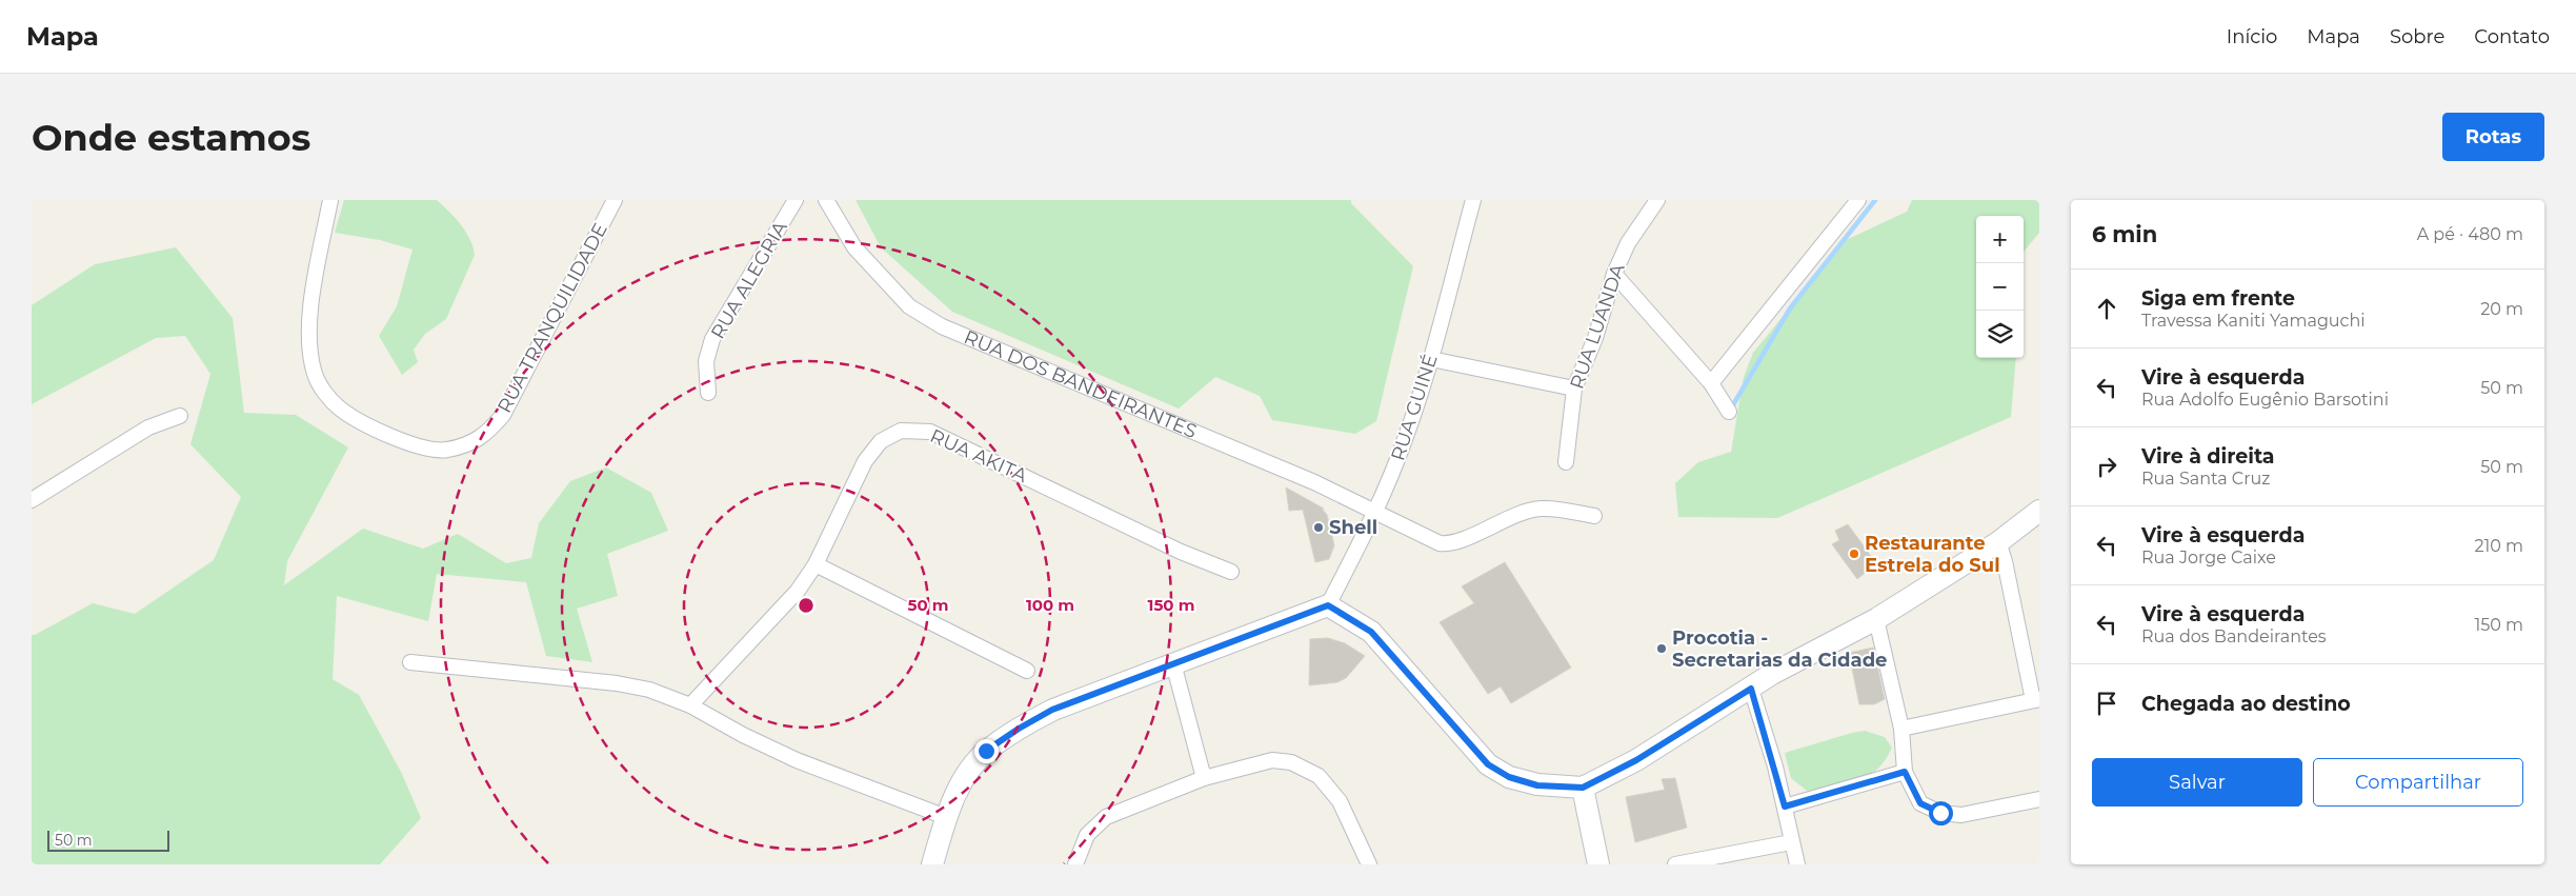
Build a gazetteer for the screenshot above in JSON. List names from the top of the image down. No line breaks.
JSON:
{"streets":{"street":["RUA ALEGRIA","RUA TRANQUILIDADE","RUA LUANDA","RUA DOS BANDEIRANTES","RUA GUINÉ","RUA AKITA"]},"crossings":[["RUA DOS BANDEIRANTES","RUA GUINÉ"]],"places":["Shell","Restaurante Estrela do Sul","Procotia - Secretarias da Cidade"],"scale_bar":"50 m","page":{"header":"Mapa","nav":["Início","Mapa","Sobre","Contato"],"buttons":["Rotas",["Salvar","Compartilhar"]],"title":"Onde estamos","heading":["6 min","A pé · 480 m"],"map_buttons":["+","−"],"list":[["Siga em frente","Travessa Kaniti Yamaguchi","20 m"],["Vire à esquerda","Rua Adolfo Eugênio Barsotini","50 m"],["Vire à direita","Rua Santa Cruz","50 m"],["Vire à esquerda","Rua Jorge Caixe","210 m"],["Vire à esquerda","Rua dos Bandeirantes","150 m"],"Chegada ao destino"],"scale":"50 m"},"rings":["50 m","100 m","150 m"]}
